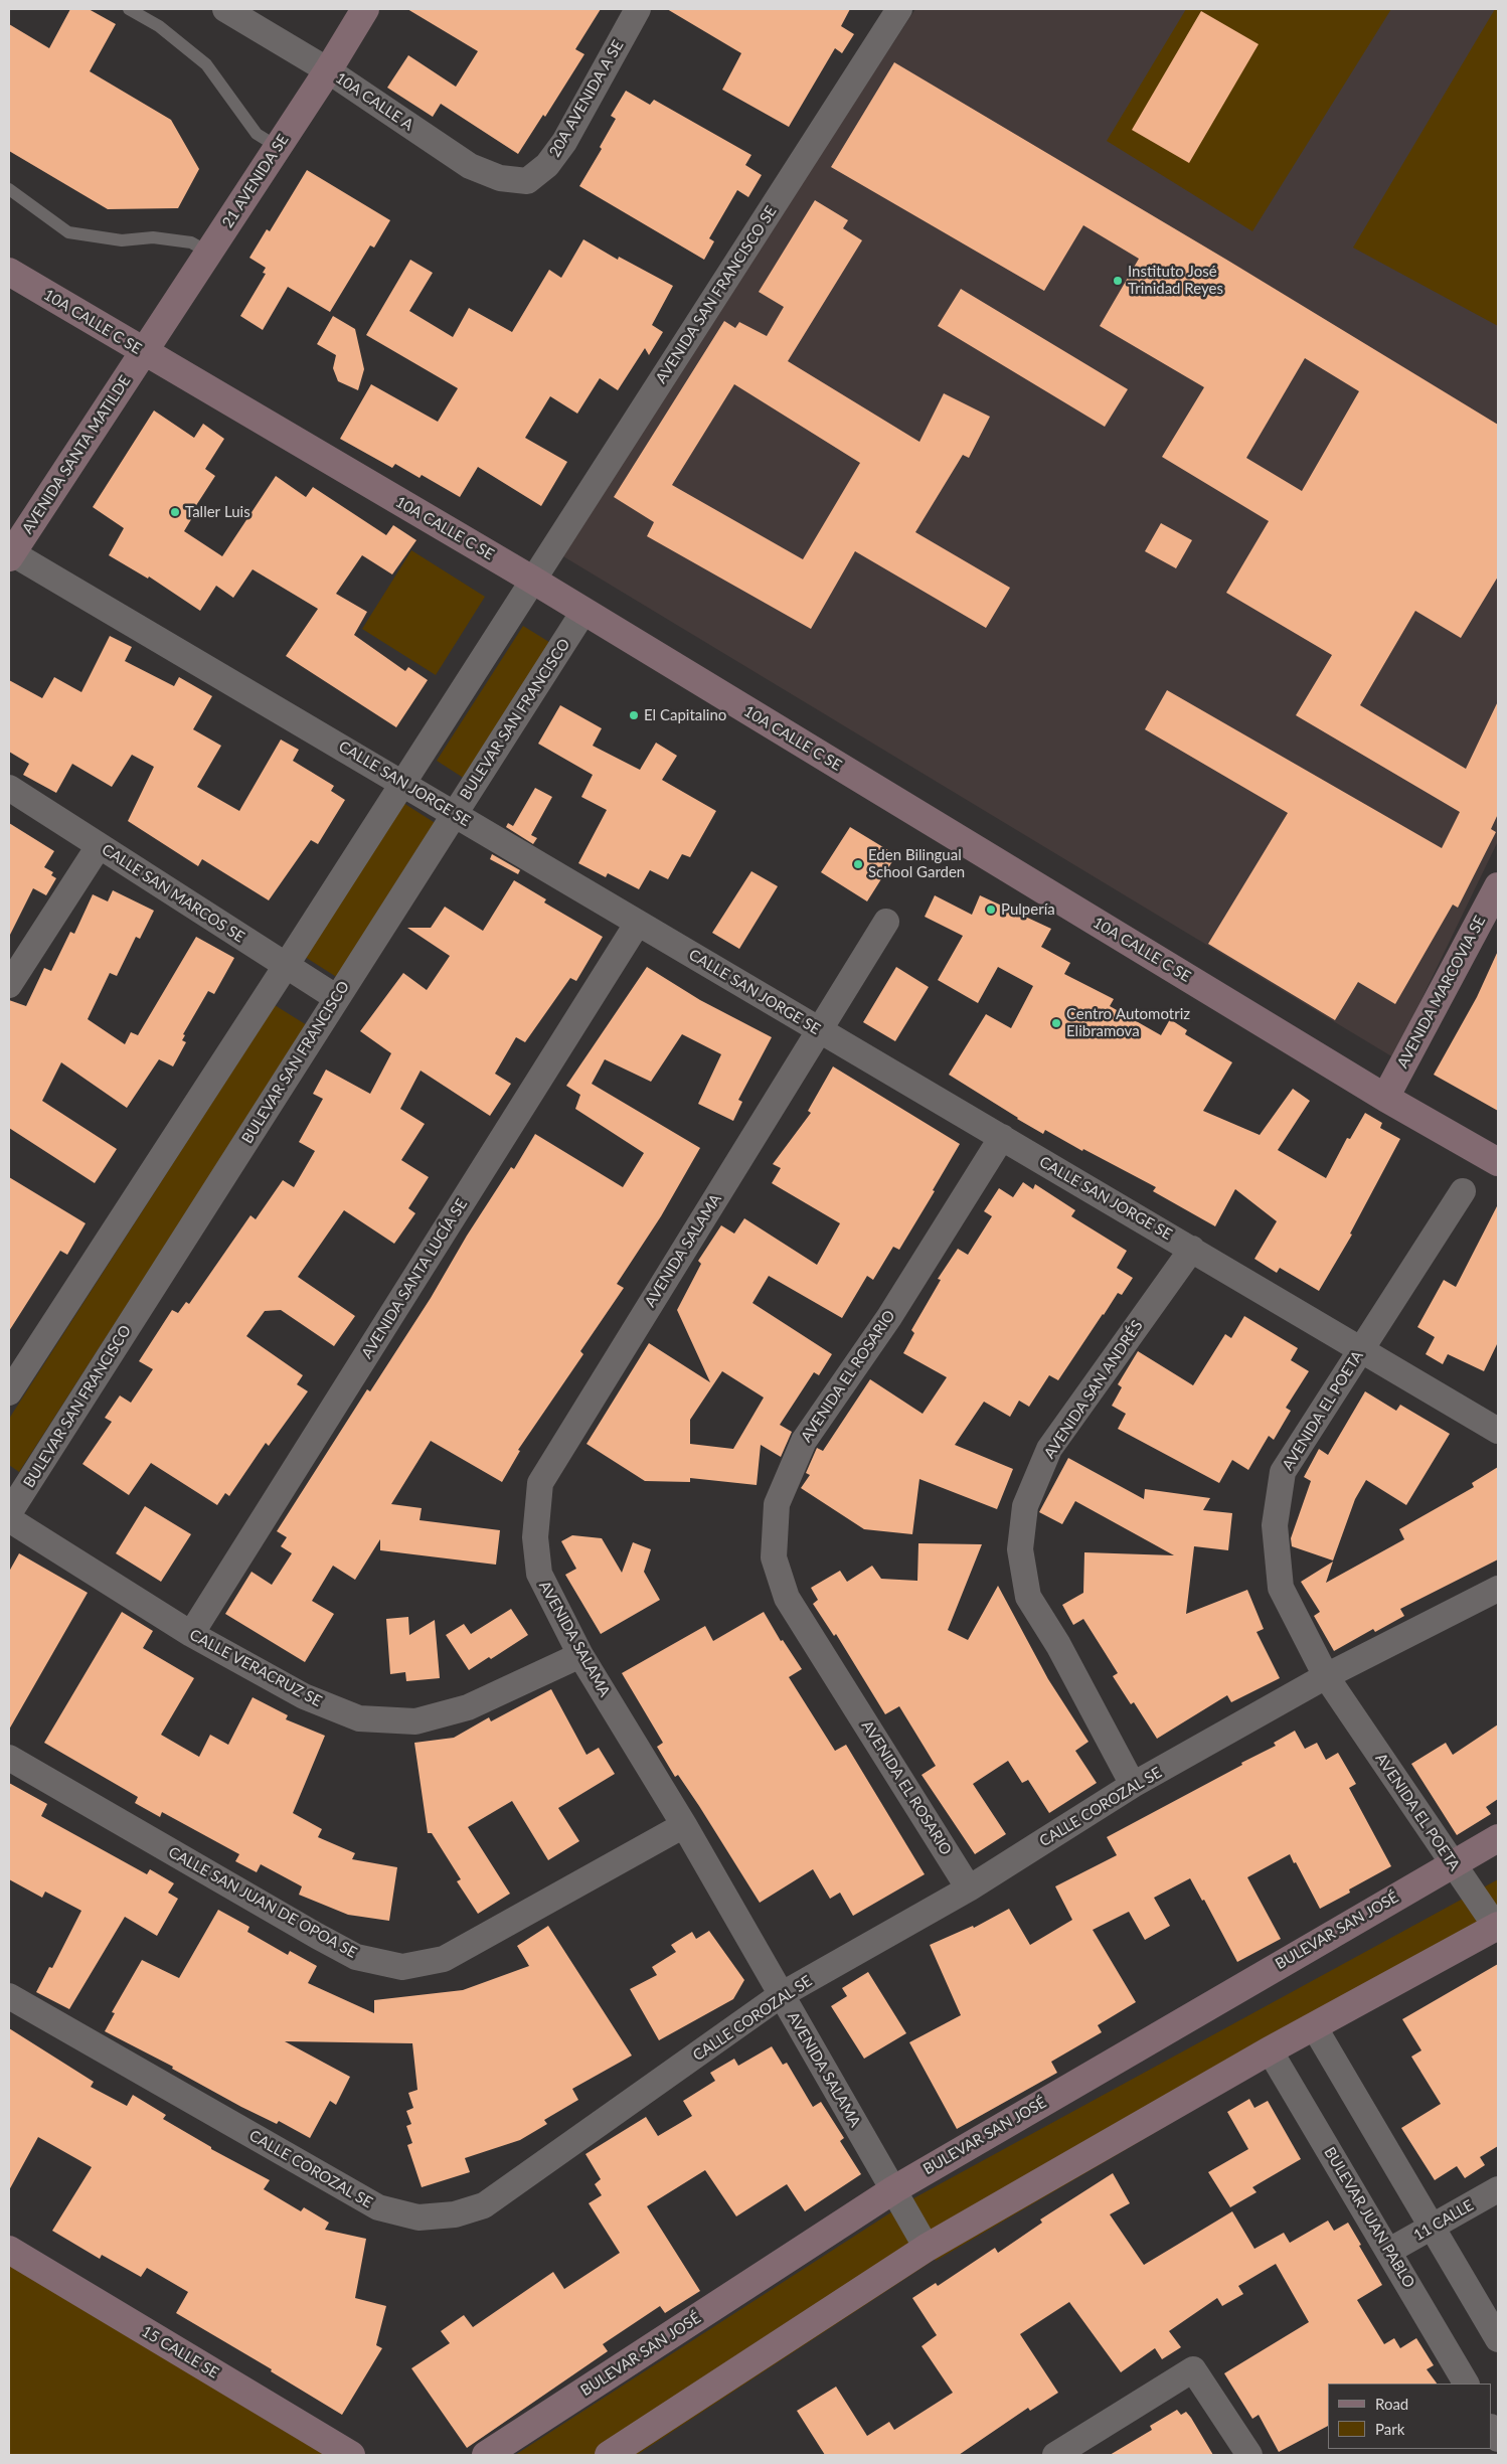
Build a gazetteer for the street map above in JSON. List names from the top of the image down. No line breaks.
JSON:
{"streets":{"street":["20A AVENIDA A SE","10A CALLE A","21 AVENIDA SE","AVENIDA SAN FRANCISCO SE","10A CALLE C SE","AVENIDA SANTA MATILDE","BULEVAR SAN FRANCISCO","CALLE SAN JORGE SE","CALLE SAN MARCOS SE","AVENIDA MARCOVIA SE","AVENIDA SALAMA","AVENIDA SANTA LUCÍA SE","AVENIDA EL ROSARIO","AVENIDA SAN ANDRÉS","AVENIDA EL POETA","CALLE VERACRUZ SE","CALLE COROZAL SE","CALLE SAN JUAN DE OPOA SE","BULEVAR SAN JOSÉ","BULEVAR JUAN PABLO","11 CALLE","15 CALLE SE"]},"crossings":[["20A AVENIDA A SE","10A CALLE A"],["10A CALLE A","21 AVENIDA SE"],["21 AVENIDA SE","10A CALLE C SE"],["21 AVENIDA SE","AVENIDA SANTA MATILDE"],["AVENIDA SAN FRANCISCO SE","10A CALLE C SE"],["10A CALLE C SE","AVENIDA SANTA MATILDE"],["10A CALLE C SE","BULEVAR SAN FRANCISCO"],["10A CALLE C SE","AVENIDA MARCOVIA SE"],["AVENIDA SANTA MATILDE","CALLE SAN JORGE SE"],["BULEVAR SAN FRANCISCO","CALLE SAN JORGE SE"],["BULEVAR SAN FRANCISCO","CALLE SAN MARCOS SE"],["CALLE SAN JORGE SE","AVENIDA SALAMA"],["CALLE SAN JORGE SE","AVENIDA SANTA LUCÍA SE"],["CALLE SAN JORGE SE","AVENIDA EL ROSARIO"],["CALLE SAN JORGE SE","AVENIDA SAN ANDRÉS"],["CALLE SAN JORGE SE","AVENIDA EL POETA"],["AVENIDA SALAMA","CALLE VERACRUZ SE"],["AVENIDA SALAMA","CALLE COROZAL SE"],["AVENIDA SALAMA","CALLE SAN JUAN DE OPOA SE"],["AVENIDA SALAMA","BULEVAR SAN JOSÉ"],["AVENIDA SANTA LUCÍA SE","CALLE VERACRUZ SE"],["AVENIDA EL ROSARIO","CALLE COROZAL SE"],["AVENIDA SAN ANDRÉS","CALLE COROZAL SE"],["AVENIDA EL POETA","CALLE COROZAL SE"],["AVENIDA EL POETA","BULEVAR SAN JOSÉ"],["BULEVAR JUAN PABLO","11 CALLE"]],"places":["Instituto José Trinidad Reyes","Taller Luis","El Capitalino","Eden Bilingual School Garden","Pulpería","Centro Automotriz Elibramova"],"legend":["Road","Park"]}
